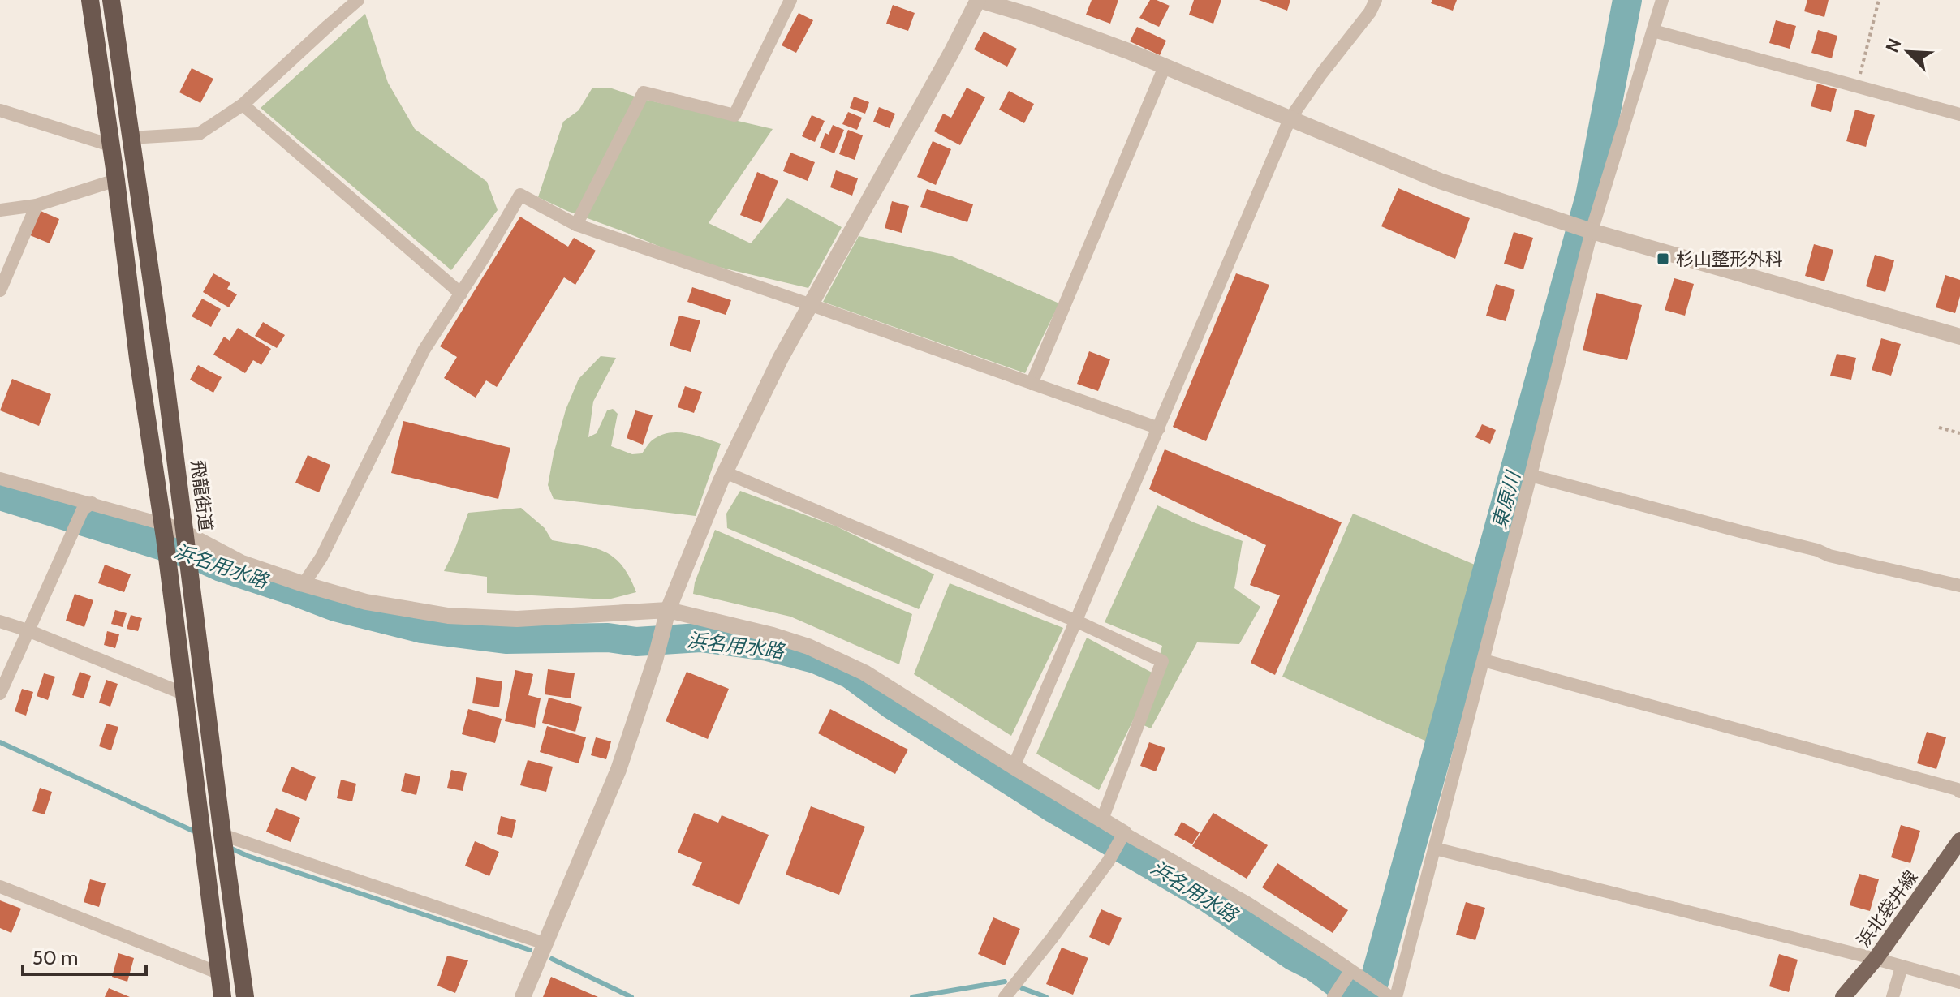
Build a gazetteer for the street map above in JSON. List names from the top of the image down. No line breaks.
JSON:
{"streets":{"highway":["飛龍街道"],"main road":["浜北袋井線"]},"water":["東原川","浜名用水路"],"places":{"transit":["杉山整形外科"]},"scale_bar":"50 m","north":"top left"}
